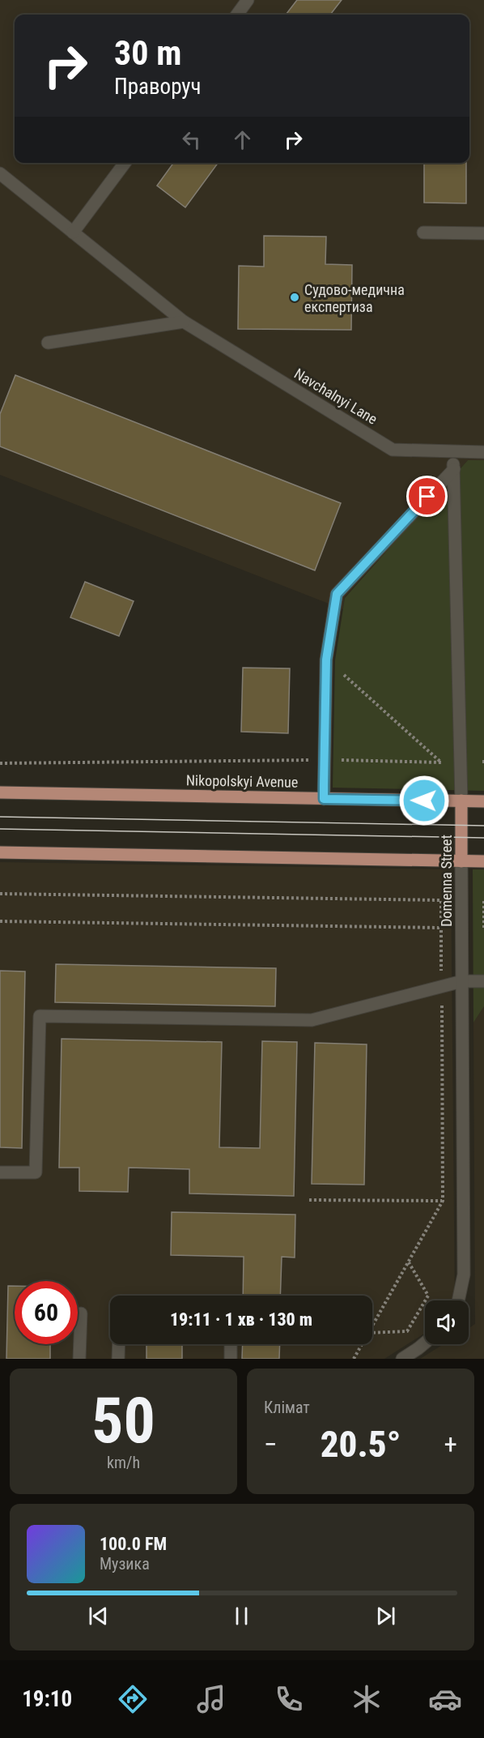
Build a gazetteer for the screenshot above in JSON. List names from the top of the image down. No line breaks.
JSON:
{"streets":{"main road":["Nikopolskyi Avenue","Domenna Street"],"street":["Navchalnyi Lane"]},"crossings":[["Navchalnyi Lane","Domenna Street"],["Nikopolskyi Avenue","Domenna Street"]],"places":["Судово-медична експертиза"],"page":{"turn":["30 m","Праворуч"],"limit":"60","trip":"19:11 · 1 хв · 130 m","tile":[["50","km/h"],"Клімат"],"heat":["−","20.5°","+"],"song":["100.0 FM","Музика"],"tabs":"19:10"}}
